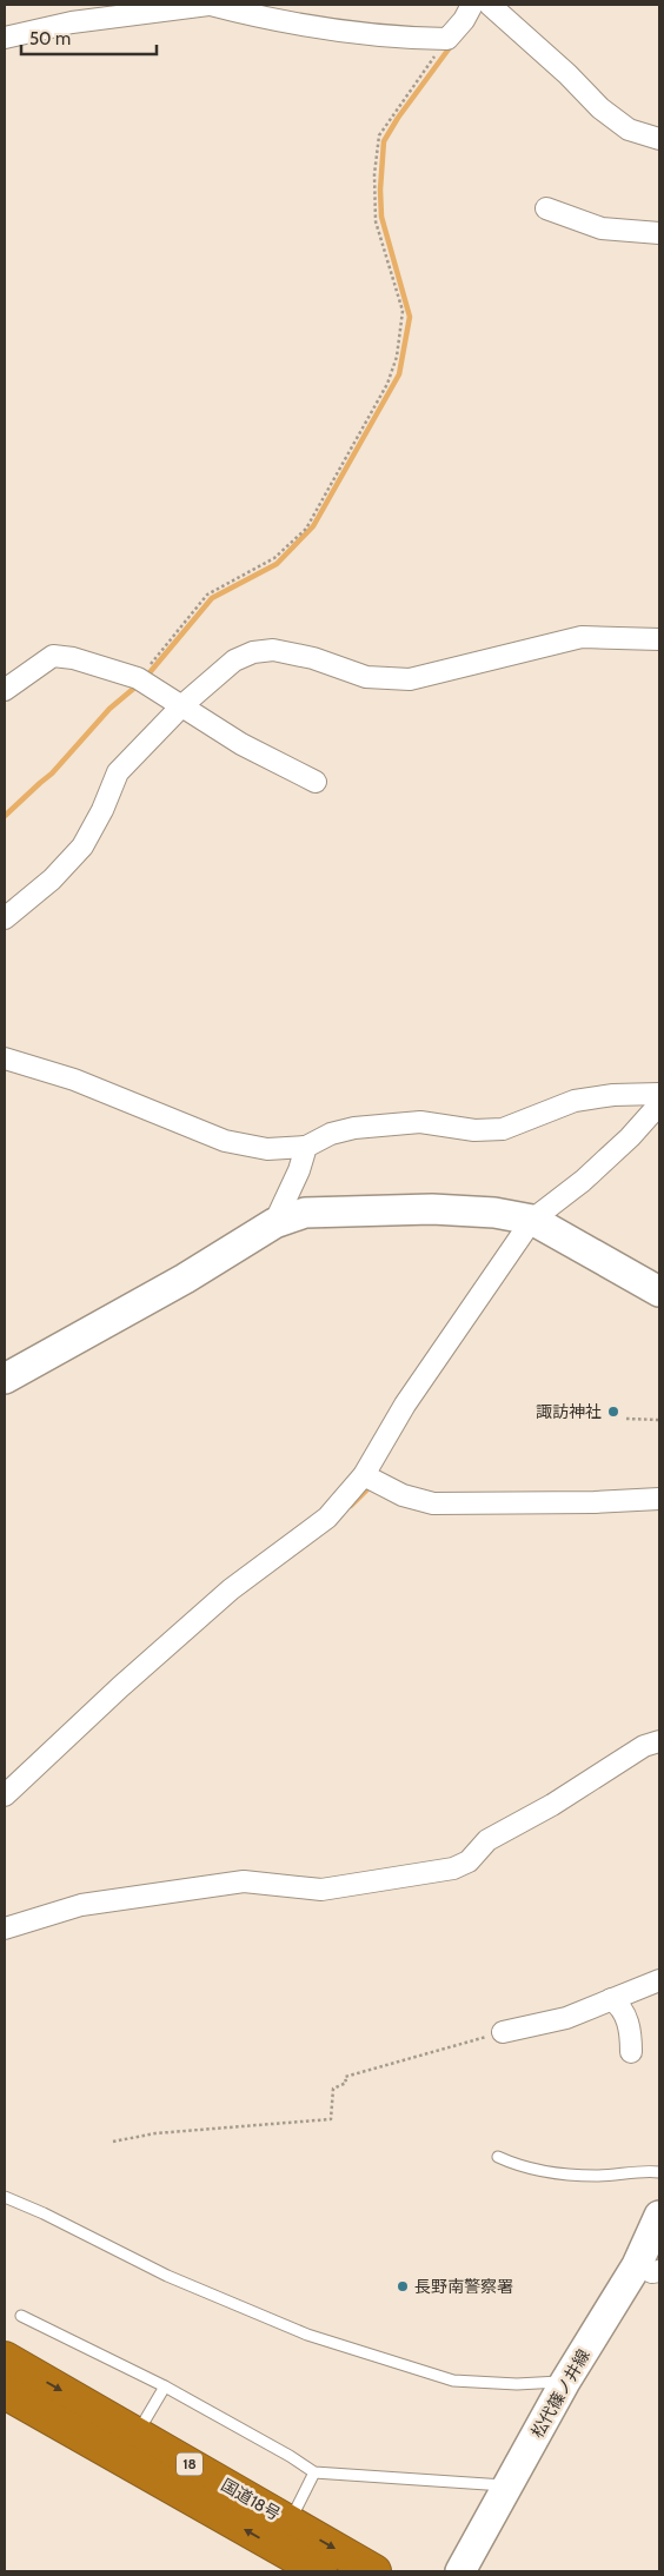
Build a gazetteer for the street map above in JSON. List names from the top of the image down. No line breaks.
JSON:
{"streets":{"highway":["18","国道18号"],"street":["松代篠ノ井線"]},"places":["諏訪神社","長野南警察署"],"scale_bar":"50 m"}
